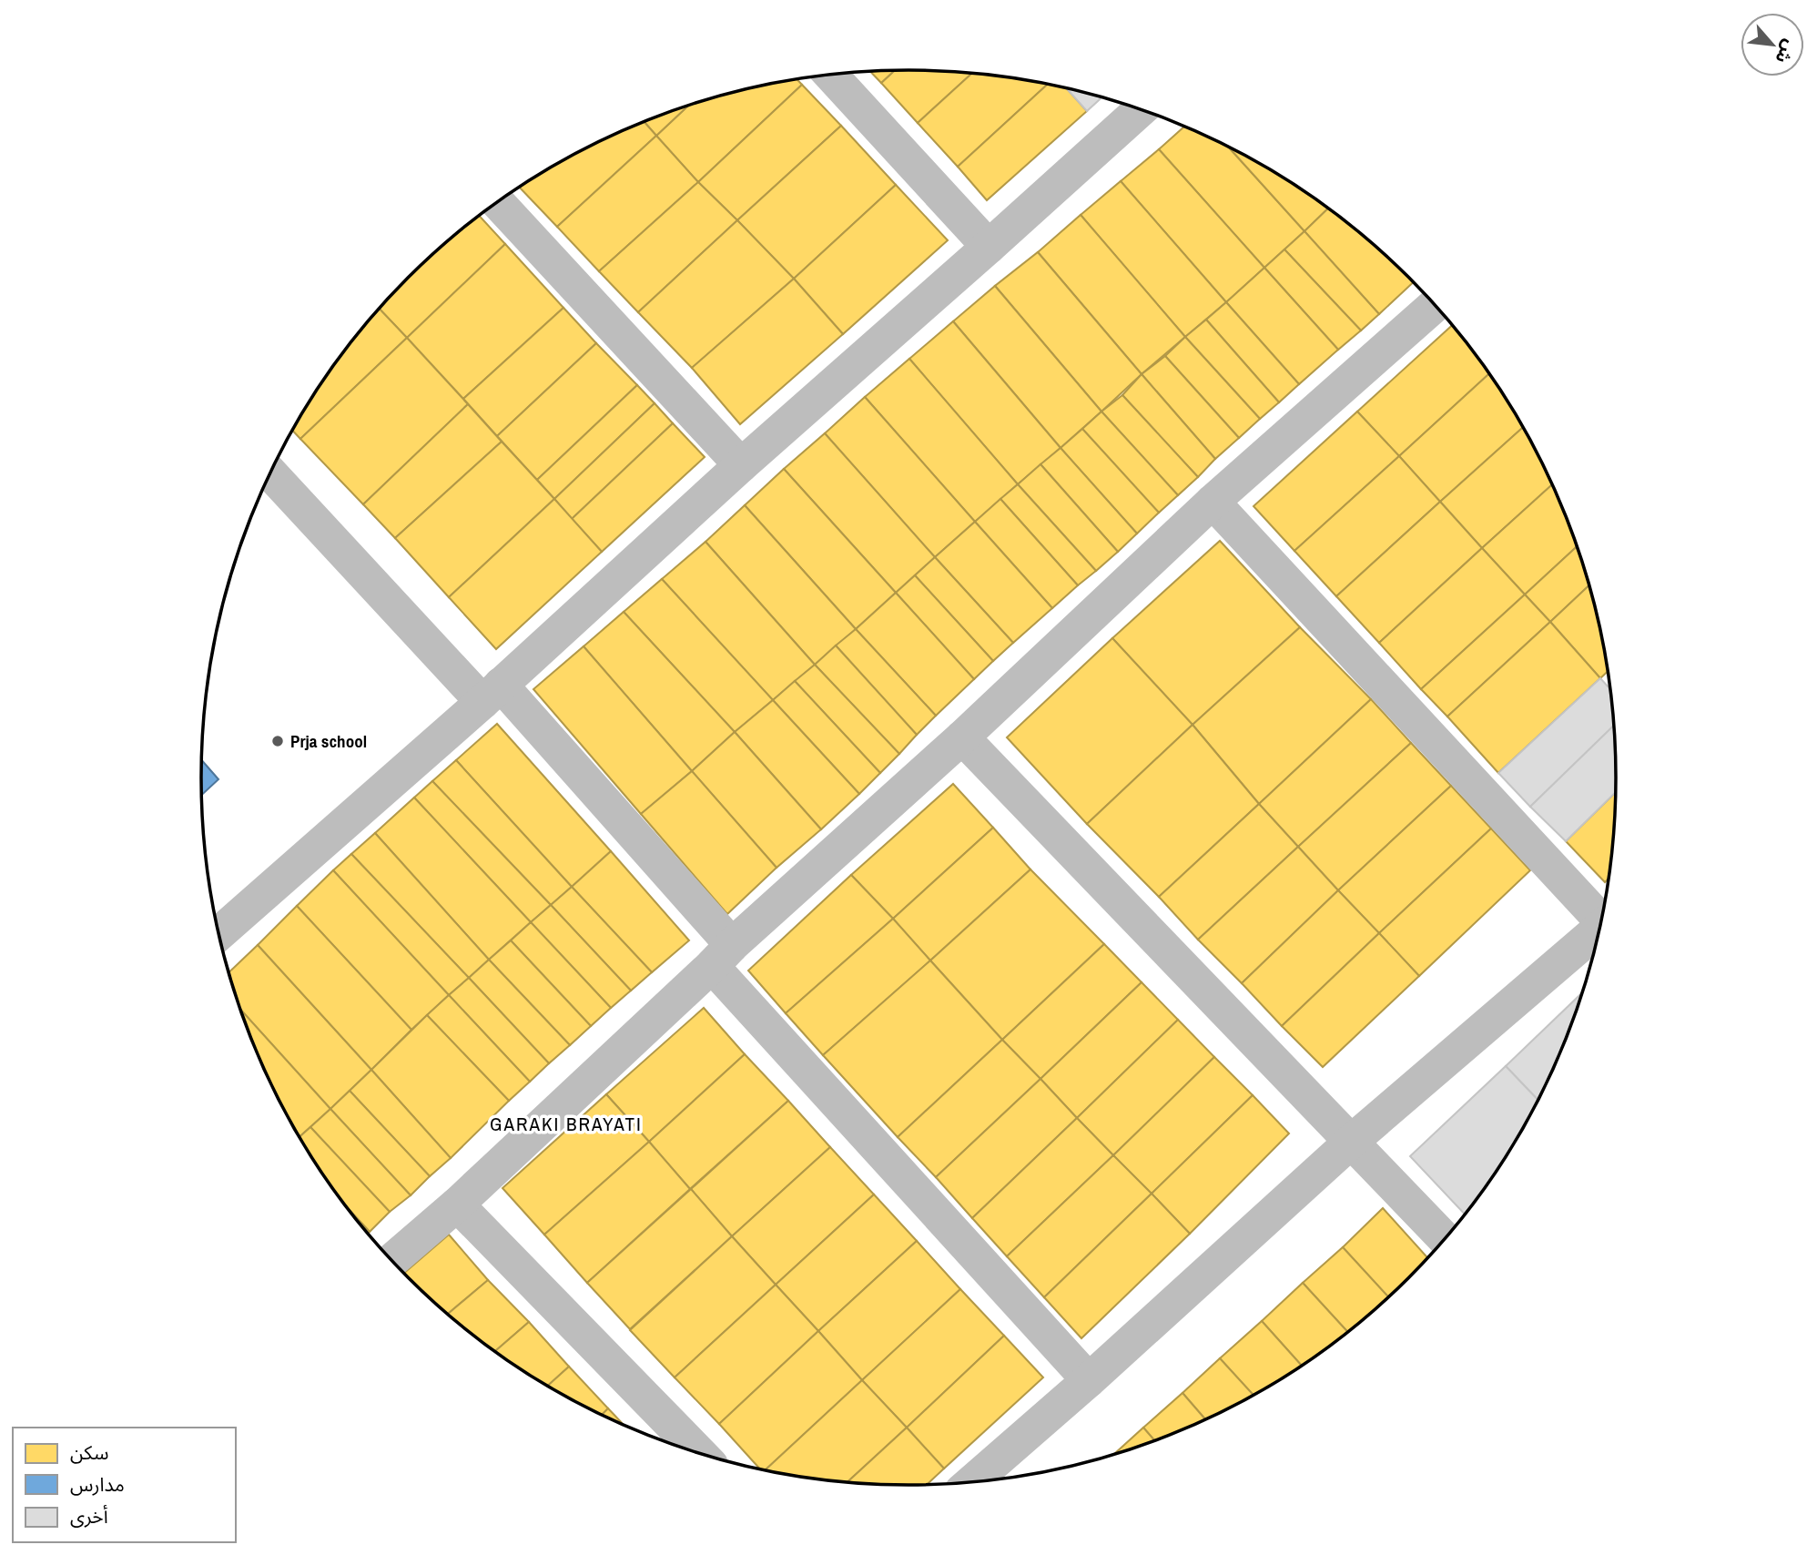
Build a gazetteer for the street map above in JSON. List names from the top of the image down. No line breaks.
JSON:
{"districts":["GARAKI BRAYATI"],"places":["Prja school"],"legend":["سكن","مدارس","أخرى"],"north":"bottom right"}
